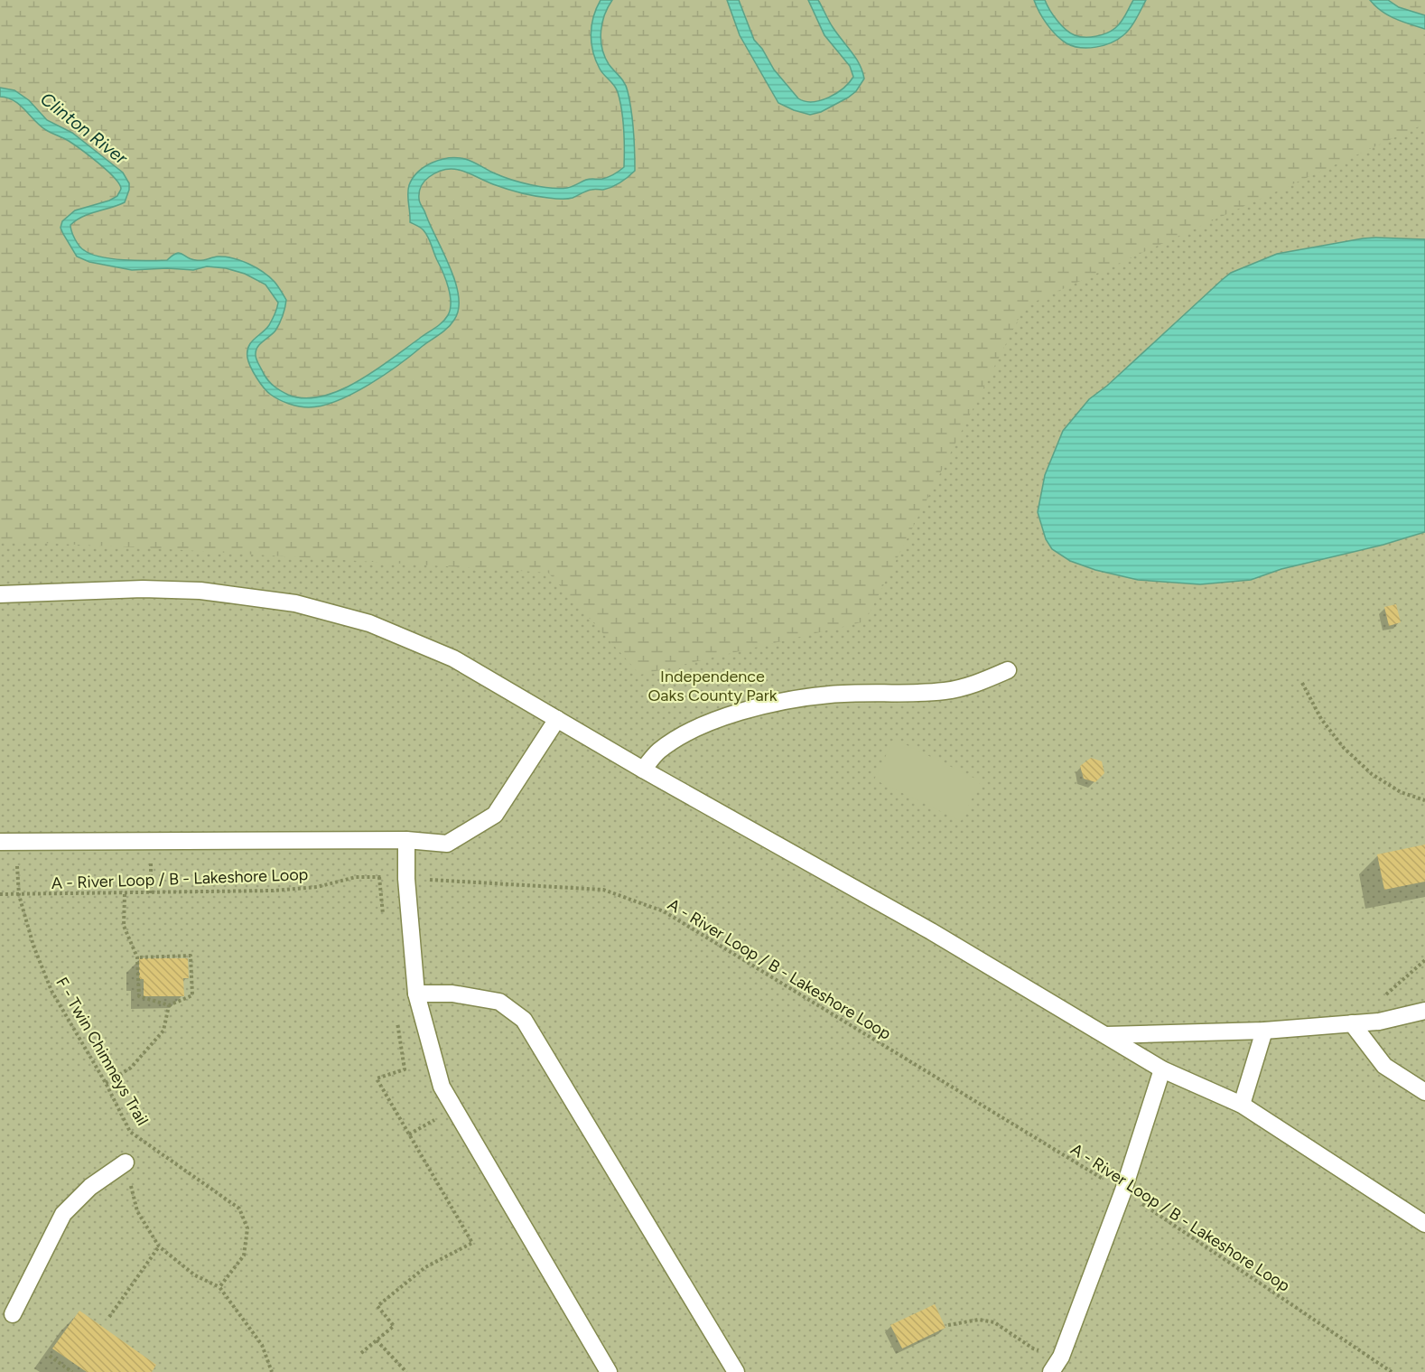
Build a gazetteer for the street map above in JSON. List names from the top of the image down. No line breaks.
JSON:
{"streets":{"path":["A - River Loop / B - Lakeshore Loop","F - Twin Chimneys Trail"]},"crossings":[["A - River Loop / B - Lakeshore Loop","F - Twin Chimneys Trail"]],"water":["Clinton River"],"parks":["Independence Oaks County Park"]}
